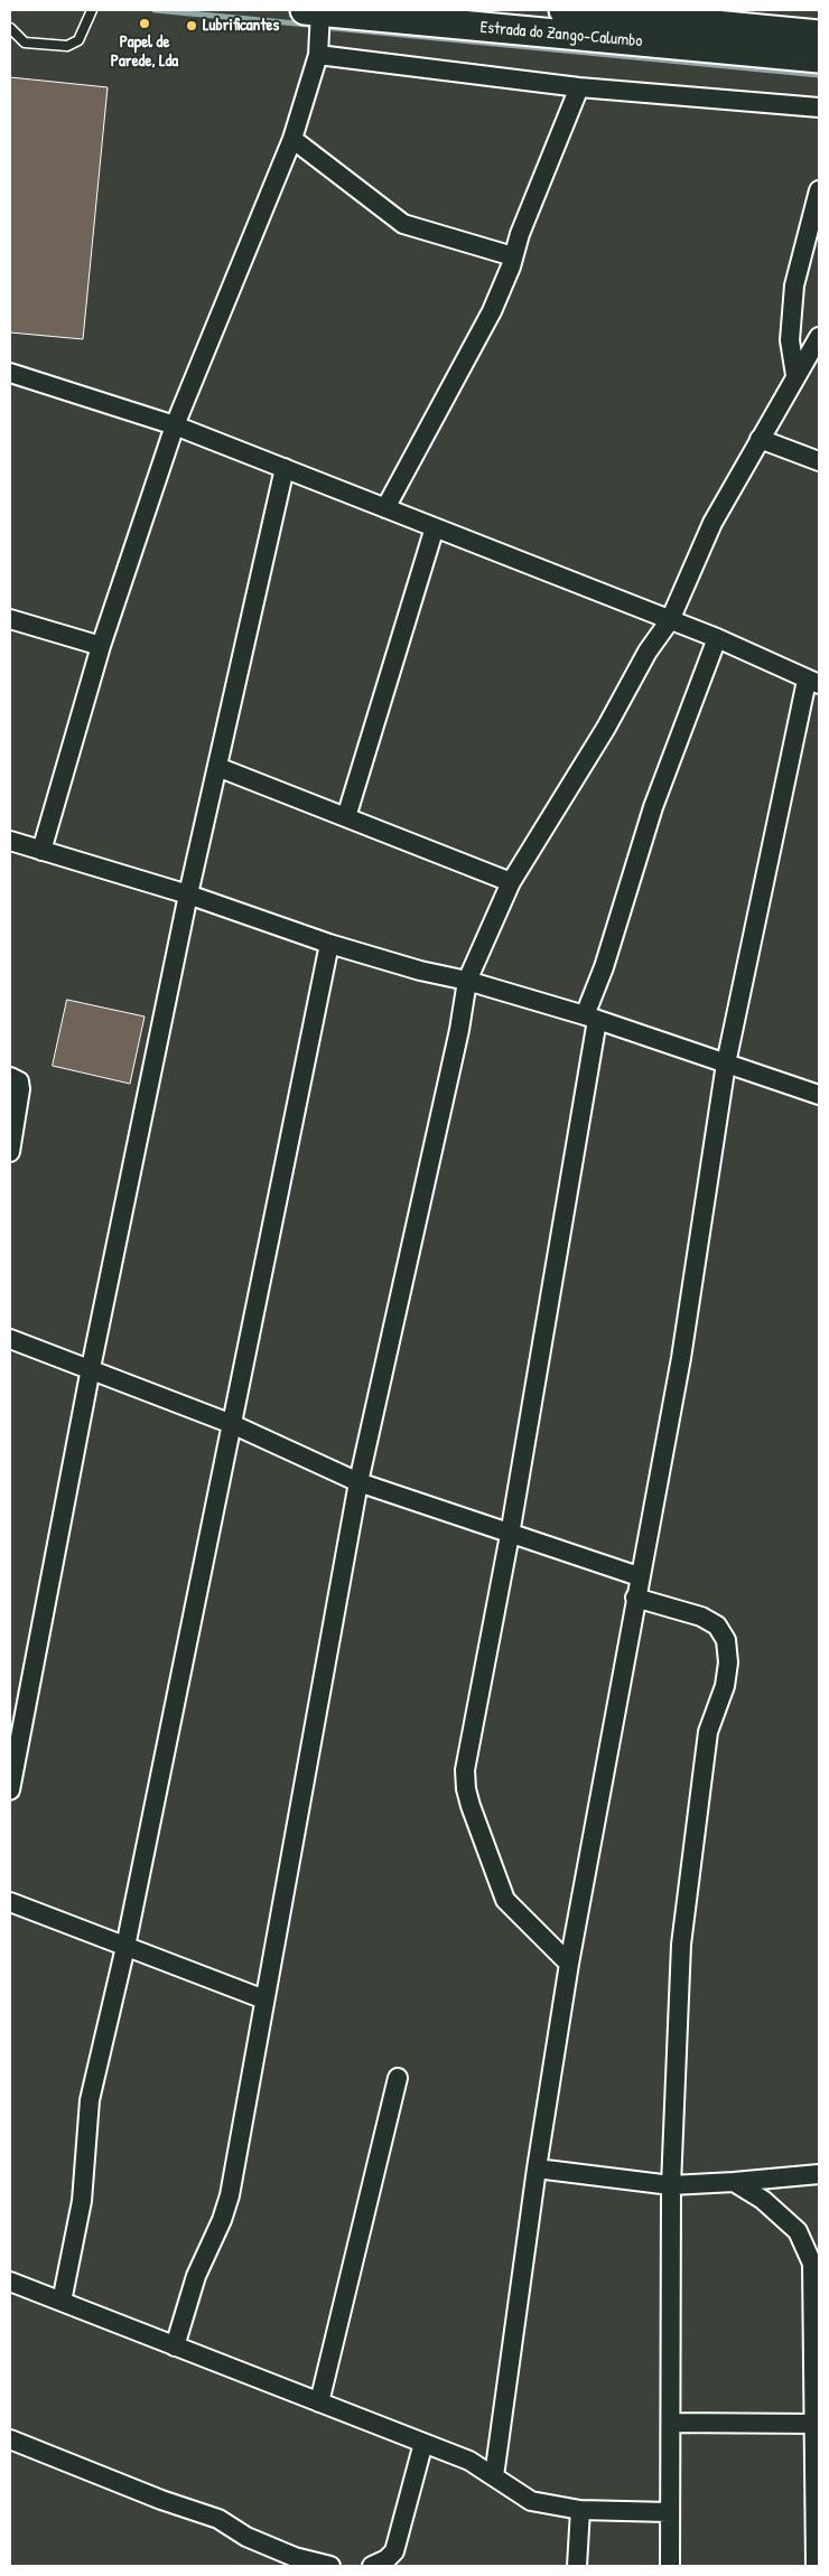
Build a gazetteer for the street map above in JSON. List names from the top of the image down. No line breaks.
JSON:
{"streets":{"main road":["Estrada do Zango-Calumbo"]},"places":["Papel de Parede, Lda","Lubrificantes"]}
